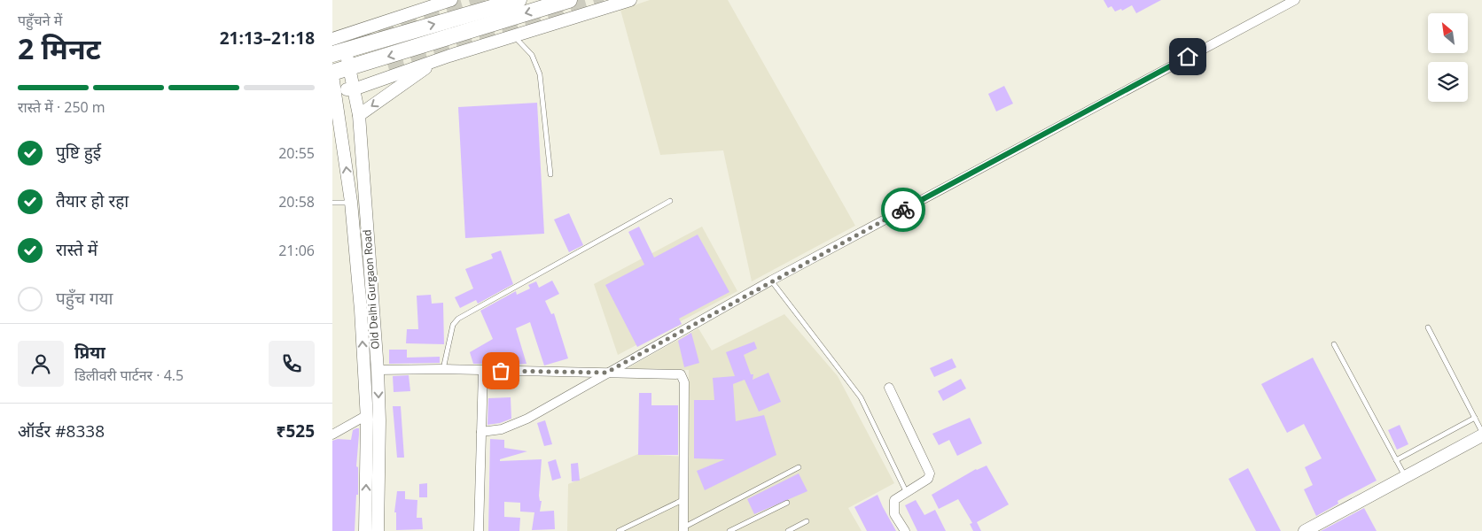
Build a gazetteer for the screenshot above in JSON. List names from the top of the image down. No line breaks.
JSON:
{"streets":{"main road":["Old Delhi Gurgaon Road"]},"north":"top left","page":{"heading":["2 मिनट","पहुँचने में","21:13–21:18"],"panel":["प्रिया","डिलीवरी पार्टनर · 4.5","ऑर्डर #8338","₹525"],"bar":"रास्ते में · 250 m","list":[["पुष्टि हुई","20:55"],["तैयार हो रहा","20:58"],["रास्ते में","21:06"],"पहुँच गया"]}}
